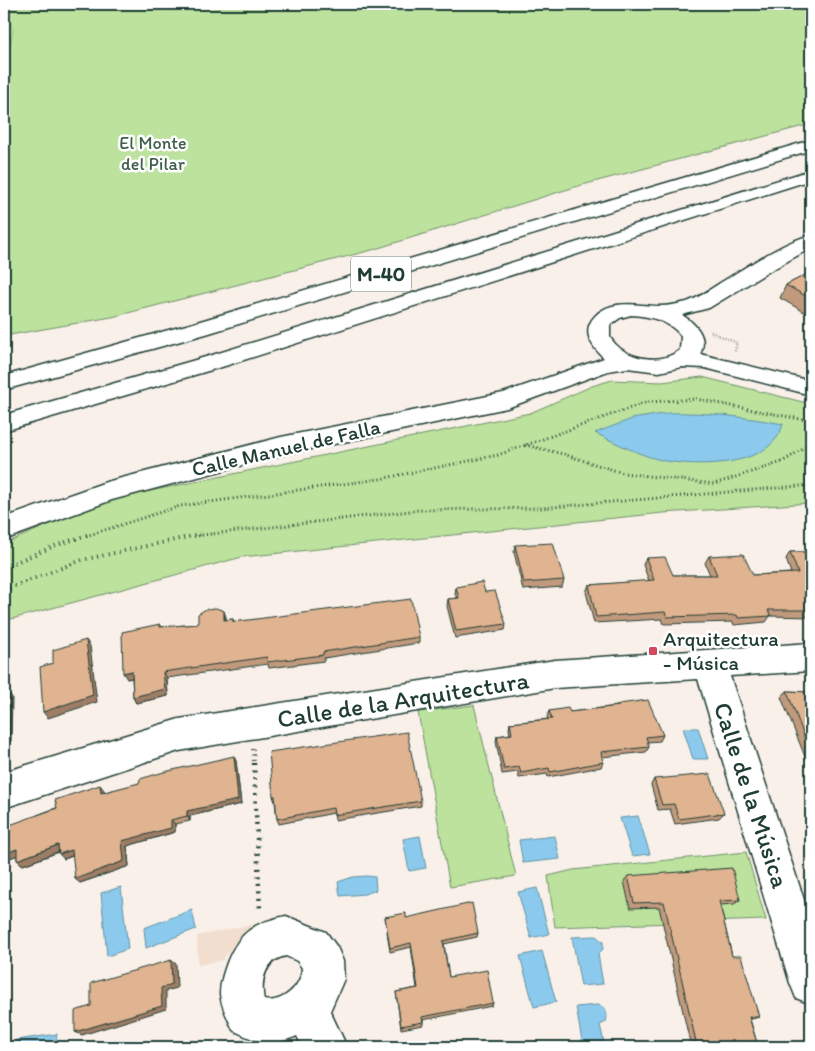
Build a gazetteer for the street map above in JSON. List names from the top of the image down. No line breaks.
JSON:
{"streets":{"main road":["M-40","Calle Manuel de Falla","Calle de la Arquitectura","Calle de la Música"]},"crossings":[["Calle de la Arquitectura","Calle de la Música"]],"parks":["El Monte del Pilar"],"places":{"transit":["Arquitectura - Música"]}}
